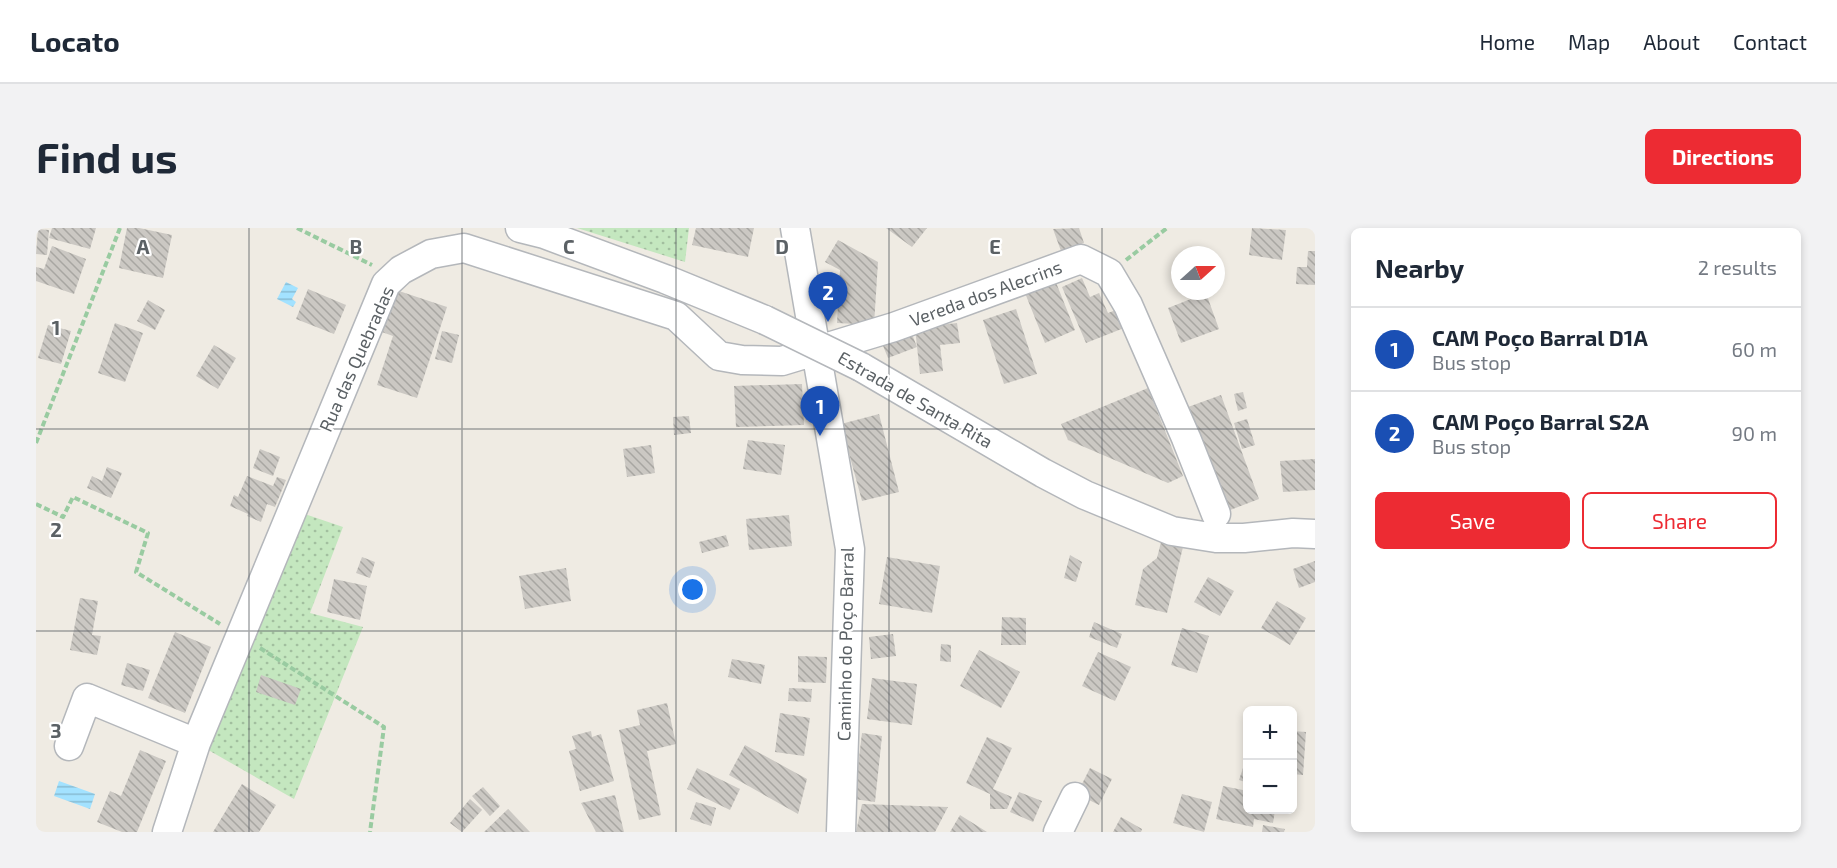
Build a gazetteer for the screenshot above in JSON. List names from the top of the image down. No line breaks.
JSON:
{"streets":{"street":["Vereda dos Alecrins","Rua das Quebradas","Estrada de Santa Rita","Caminho do Poço Barral"]},"crossings":[["Vereda dos Alecrins","Rua das Quebradas"],["Vereda dos Alecrins","Caminho do Poço Barral"],["Rua das Quebradas","Caminho do Poço Barral"]],"north":"right","page":{"header":"Locato","nav":["Home","Map","About","Contact"],"buttons":["Directions",["Save","Share"]],"title":"Find us","heading":["Nearby","2 results"],"pins":["2","1"],"list":[{"mark":"1","name":"CAM Poço Barral D1A","note":"Bus stop","value":"60 m"},{"mark":"2","name":"CAM Poço Barral S2A","note":"Bus stop","value":"90 m"}],"map_buttons":["+","−"]},"grid":{"columns":["A","B","C","D","E"],"rows":["1","2","3"]}}
